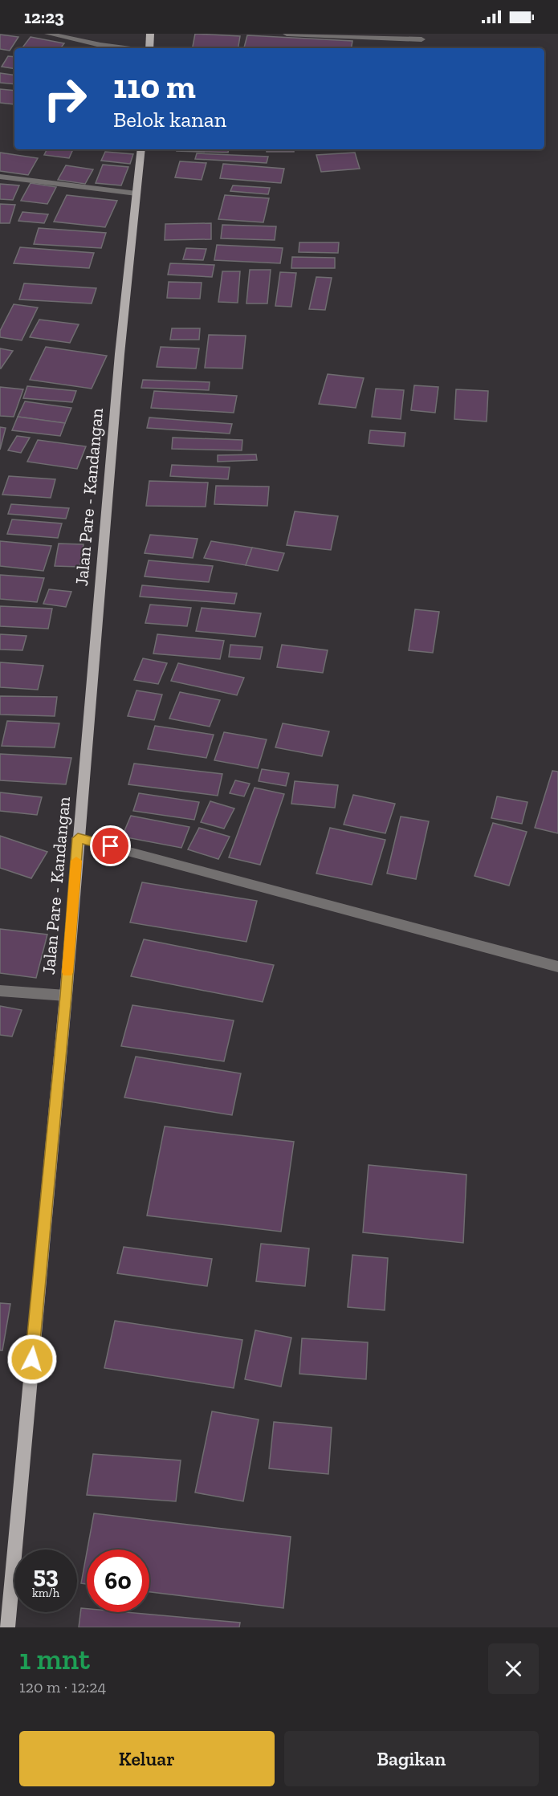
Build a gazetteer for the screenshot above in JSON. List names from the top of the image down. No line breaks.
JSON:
{"streets":{"main road":["Jalan Pare - Kandangan"]},"page":{"status":"12:23","turn":["110 m","Belok kanan"],"speed":"53 km/h","limit":"60","heading":["1 mnt","120 m · 12:24"],"buttons":["Keluar","Bagikan"]}}
